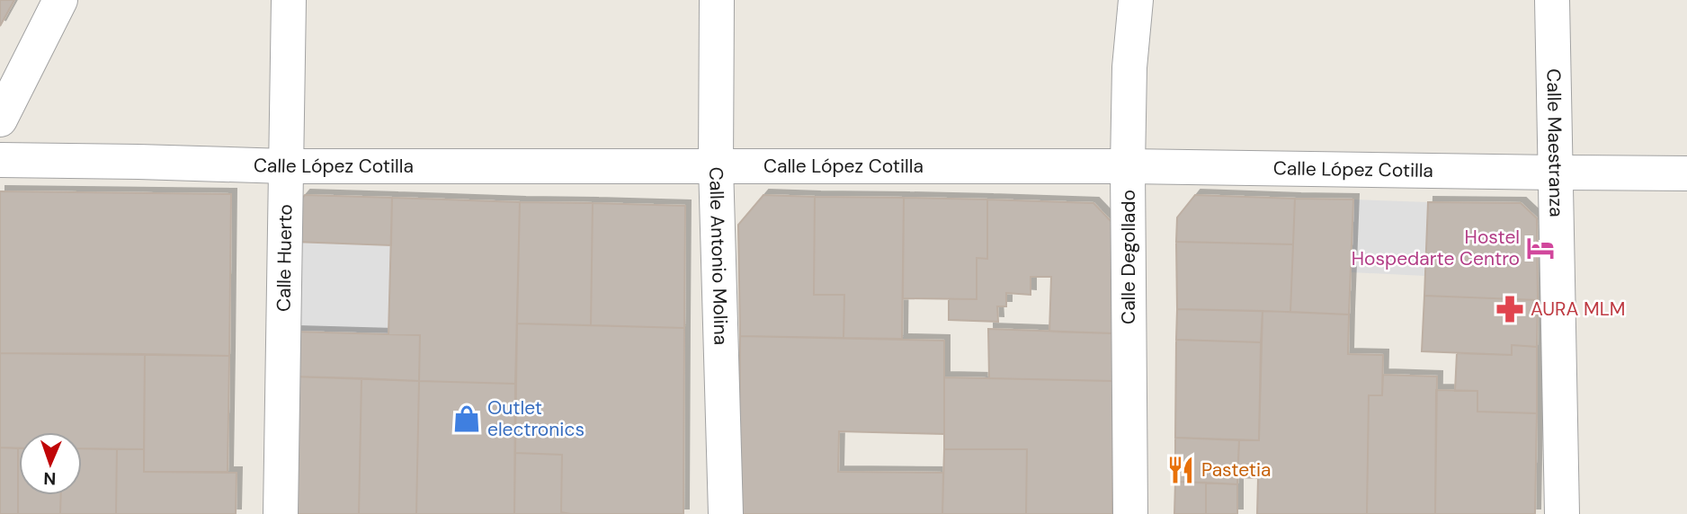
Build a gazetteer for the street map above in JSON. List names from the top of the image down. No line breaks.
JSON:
{"streets":{"street":["Calle Maestranza","Calle López Cotilla","Calle Huerto","Calle Antonio Molina","Calle Degollado"]},"crossings":[["Calle Maestranza","Calle López Cotilla"],["Calle López Cotilla","Calle Huerto"],["Calle López Cotilla","Calle Antonio Molina"],["Calle López Cotilla","Calle Degollado"]],"places":{"hotel":["Hostel Hospedarte Centro"],"pharmacy":["AURA MLM"],"shop":["Outlet electronics"],"restaurant":["Pastetia"]},"north":"bottom"}
